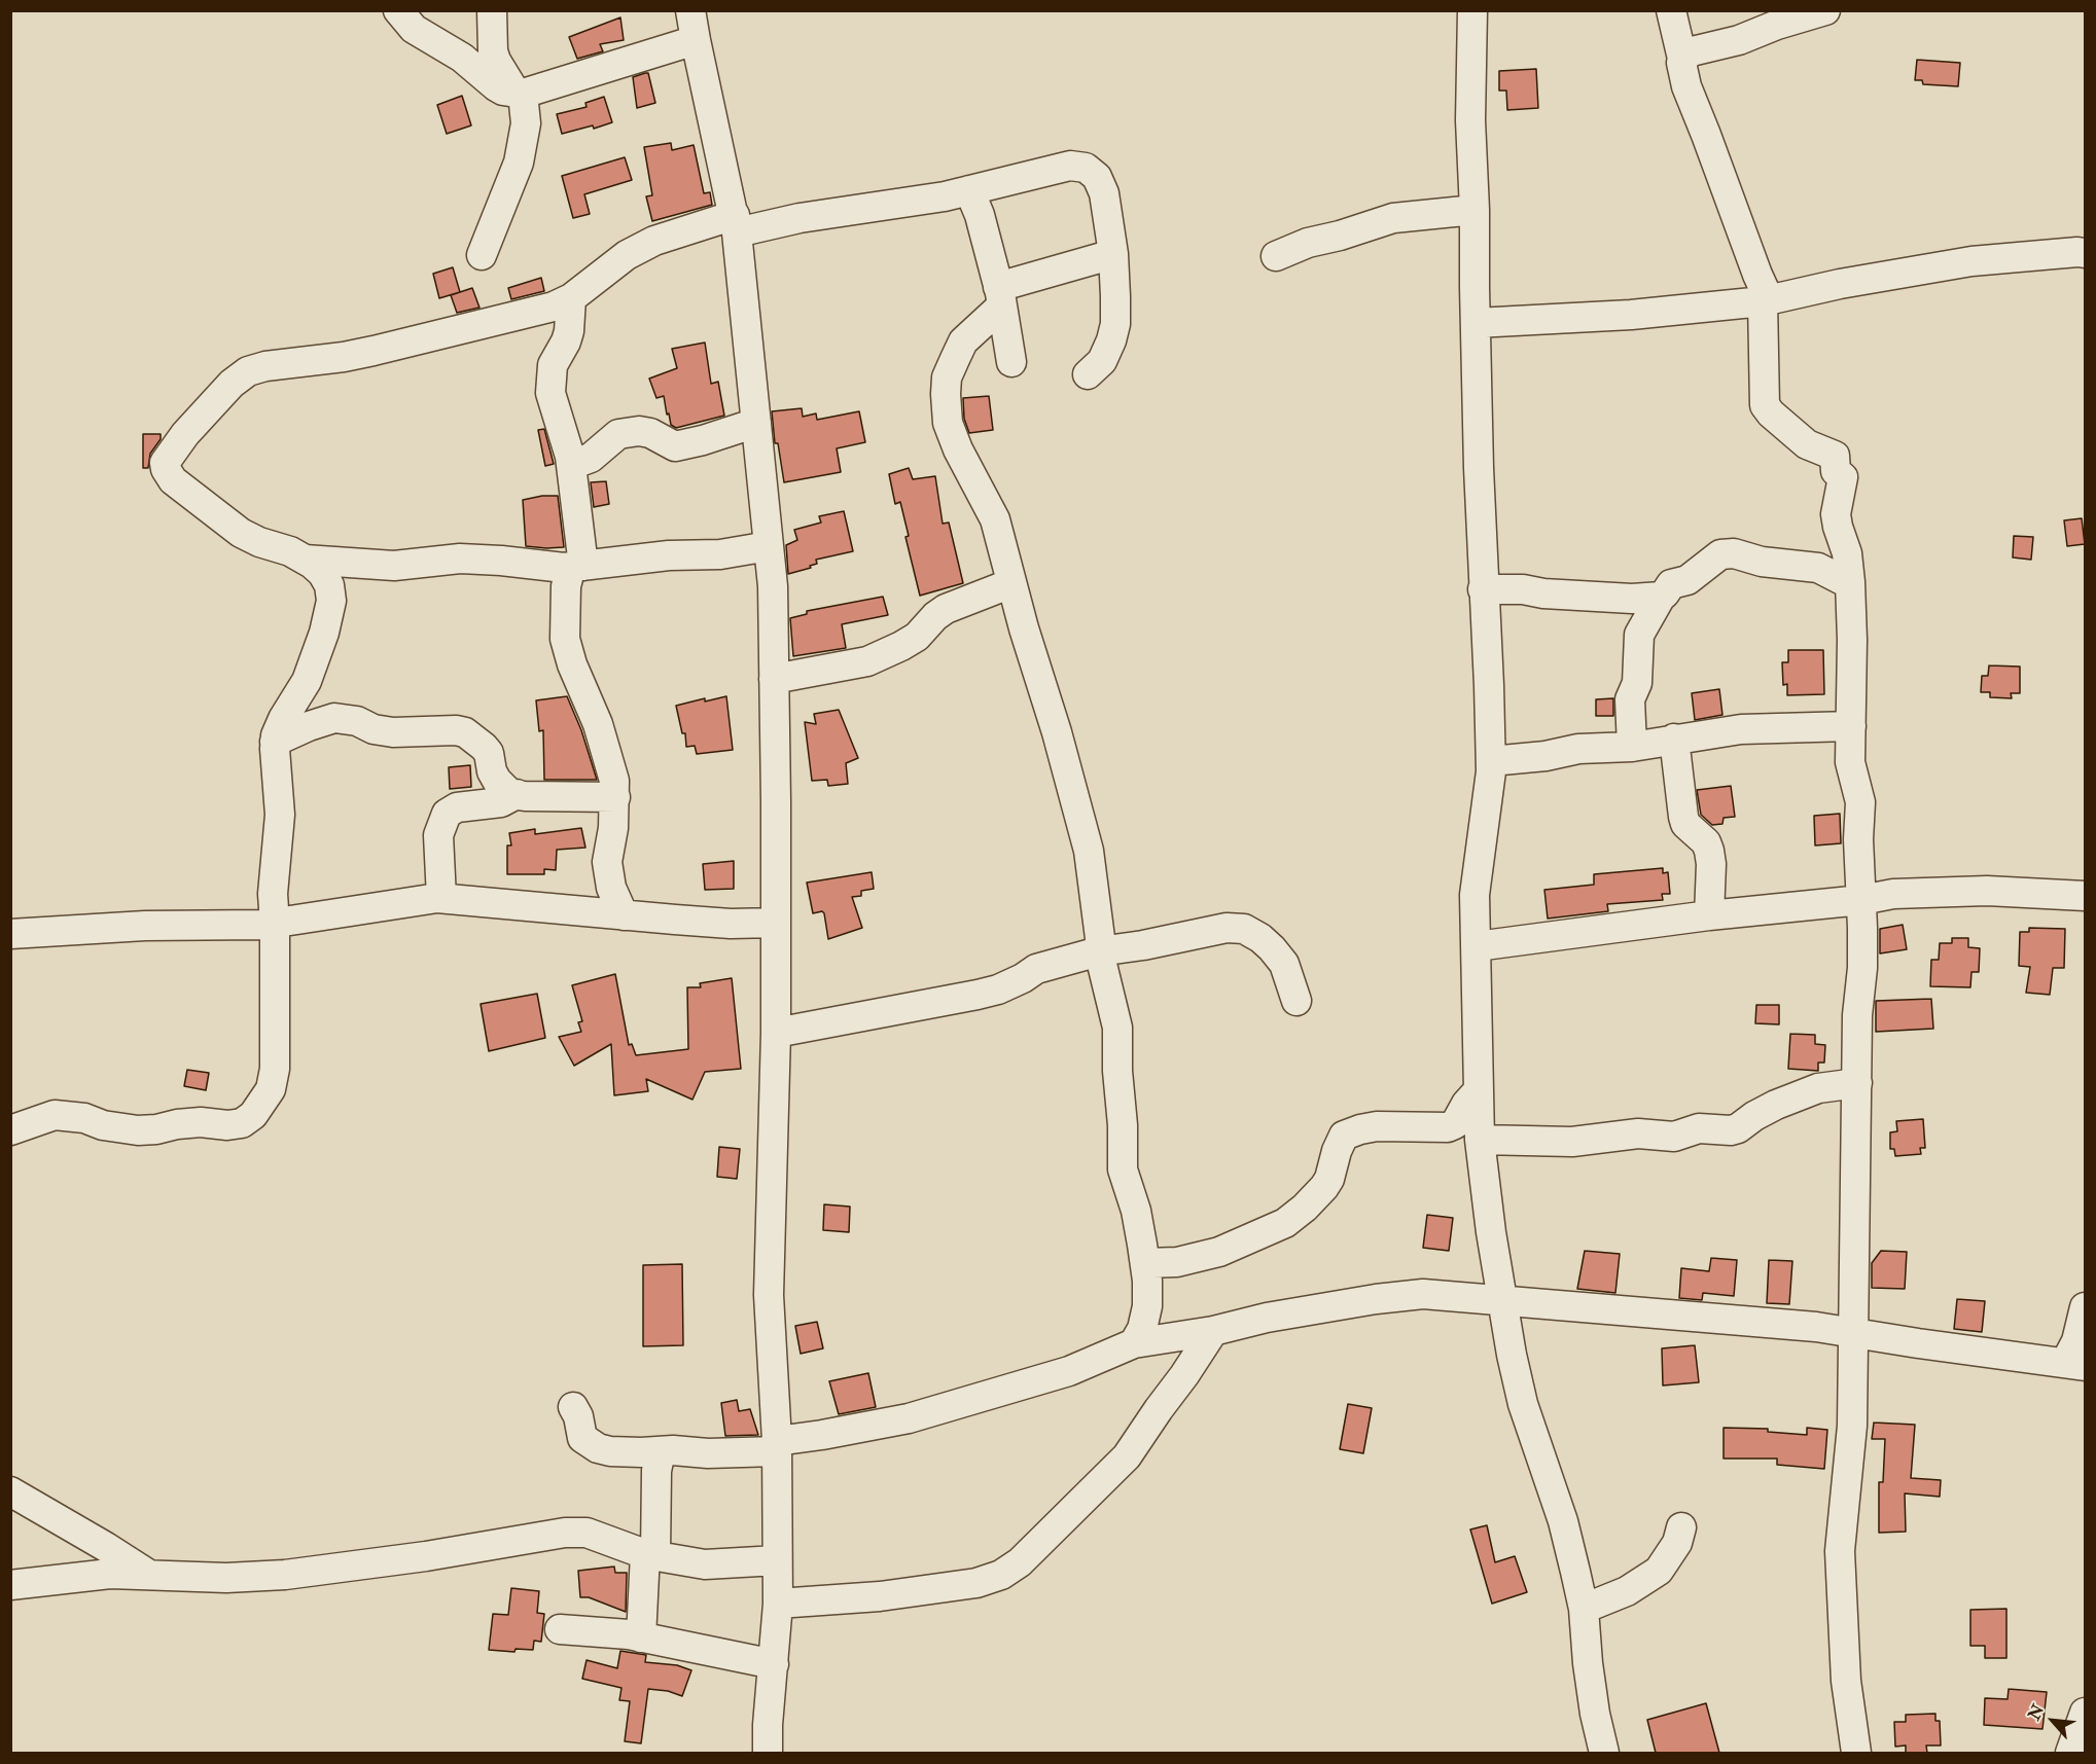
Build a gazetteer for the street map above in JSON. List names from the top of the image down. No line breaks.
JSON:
{"north":"top left"}
